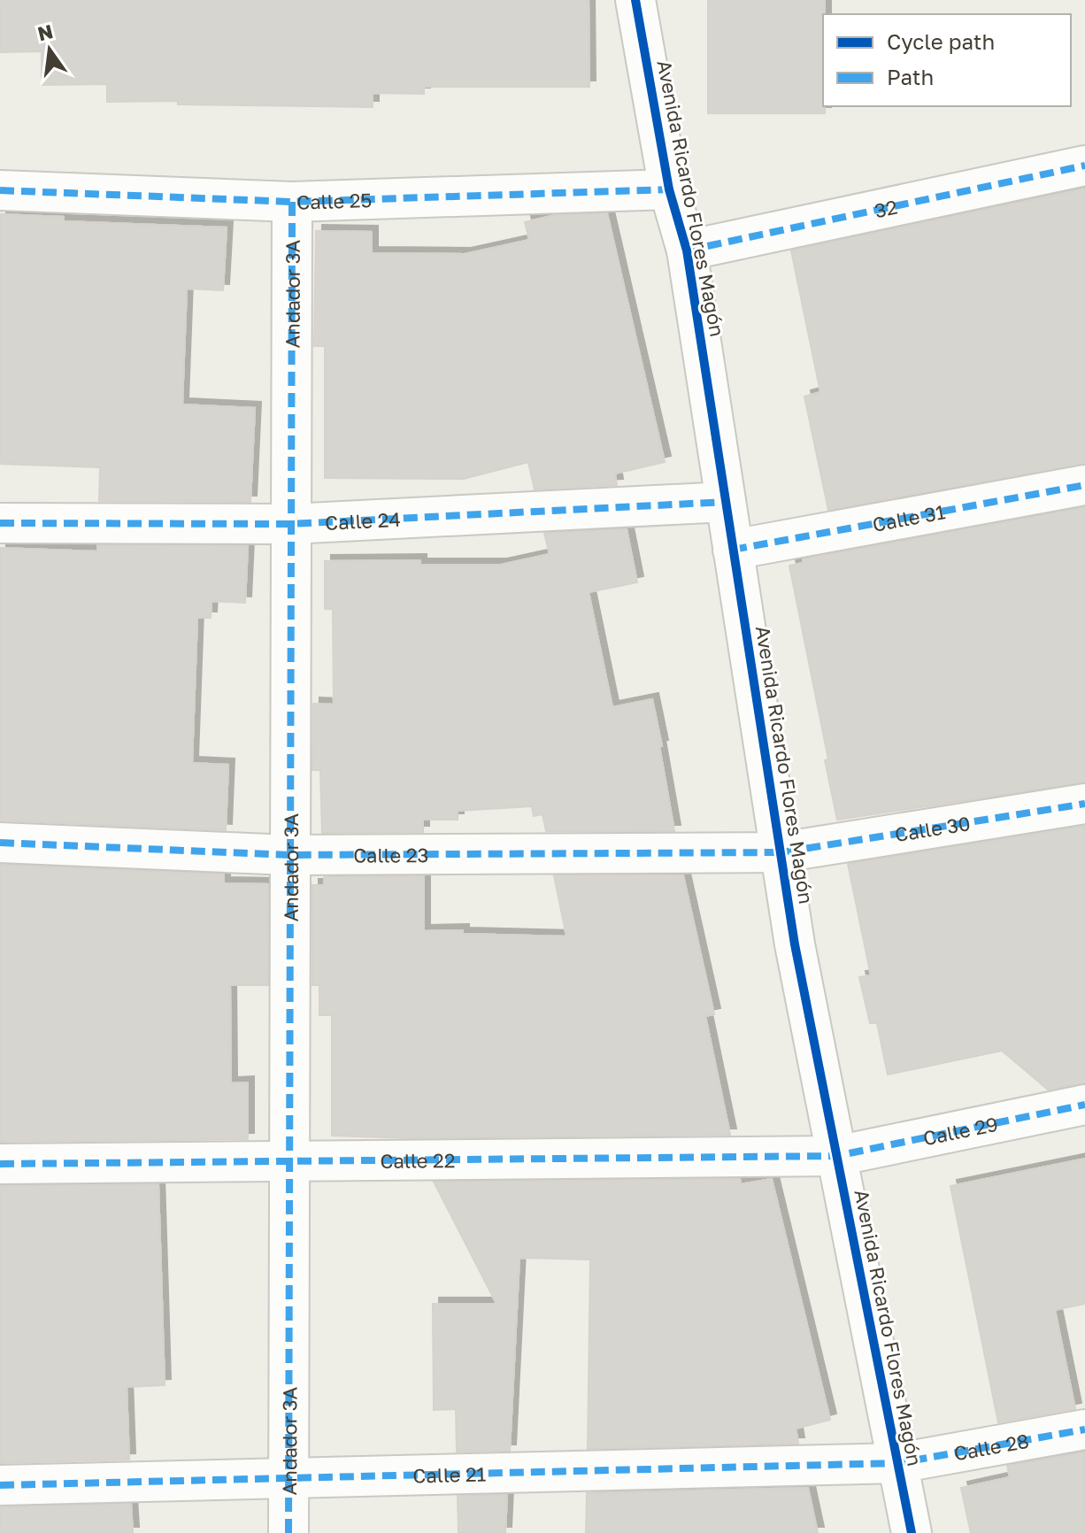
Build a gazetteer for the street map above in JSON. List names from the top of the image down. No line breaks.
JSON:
{"streets":{"street":["Avenida Ricardo Flores Magón","Calle 25","32","Andador 3A","Calle 31","Calle 24","Calle 30","Calle 23","Calle 29","Calle 22","Calle 28","Calle 21"]},"crossings":[["Avenida Ricardo Flores Magón","Calle 25"],["Avenida Ricardo Flores Magón","32"],["Avenida Ricardo Flores Magón","Calle 31"],["Avenida Ricardo Flores Magón","Calle 24"],["Avenida Ricardo Flores Magón","Calle 30"],["Avenida Ricardo Flores Magón","Calle 23"],["Avenida Ricardo Flores Magón","Calle 29"],["Avenida Ricardo Flores Magón","Calle 22"],["Avenida Ricardo Flores Magón","Calle 28"],["Avenida Ricardo Flores Magón","Calle 21"],["Calle 25","Andador 3A"],["Andador 3A","Calle 24"],["Andador 3A","Calle 23"],["Andador 3A","Calle 22"],["Andador 3A","Calle 21"],["Calle 30","Calle 23"],["Calle 29","Calle 22"],["Calle 28","Calle 21"]],"legend":["Cycle path","Path"],"north":"top"}
